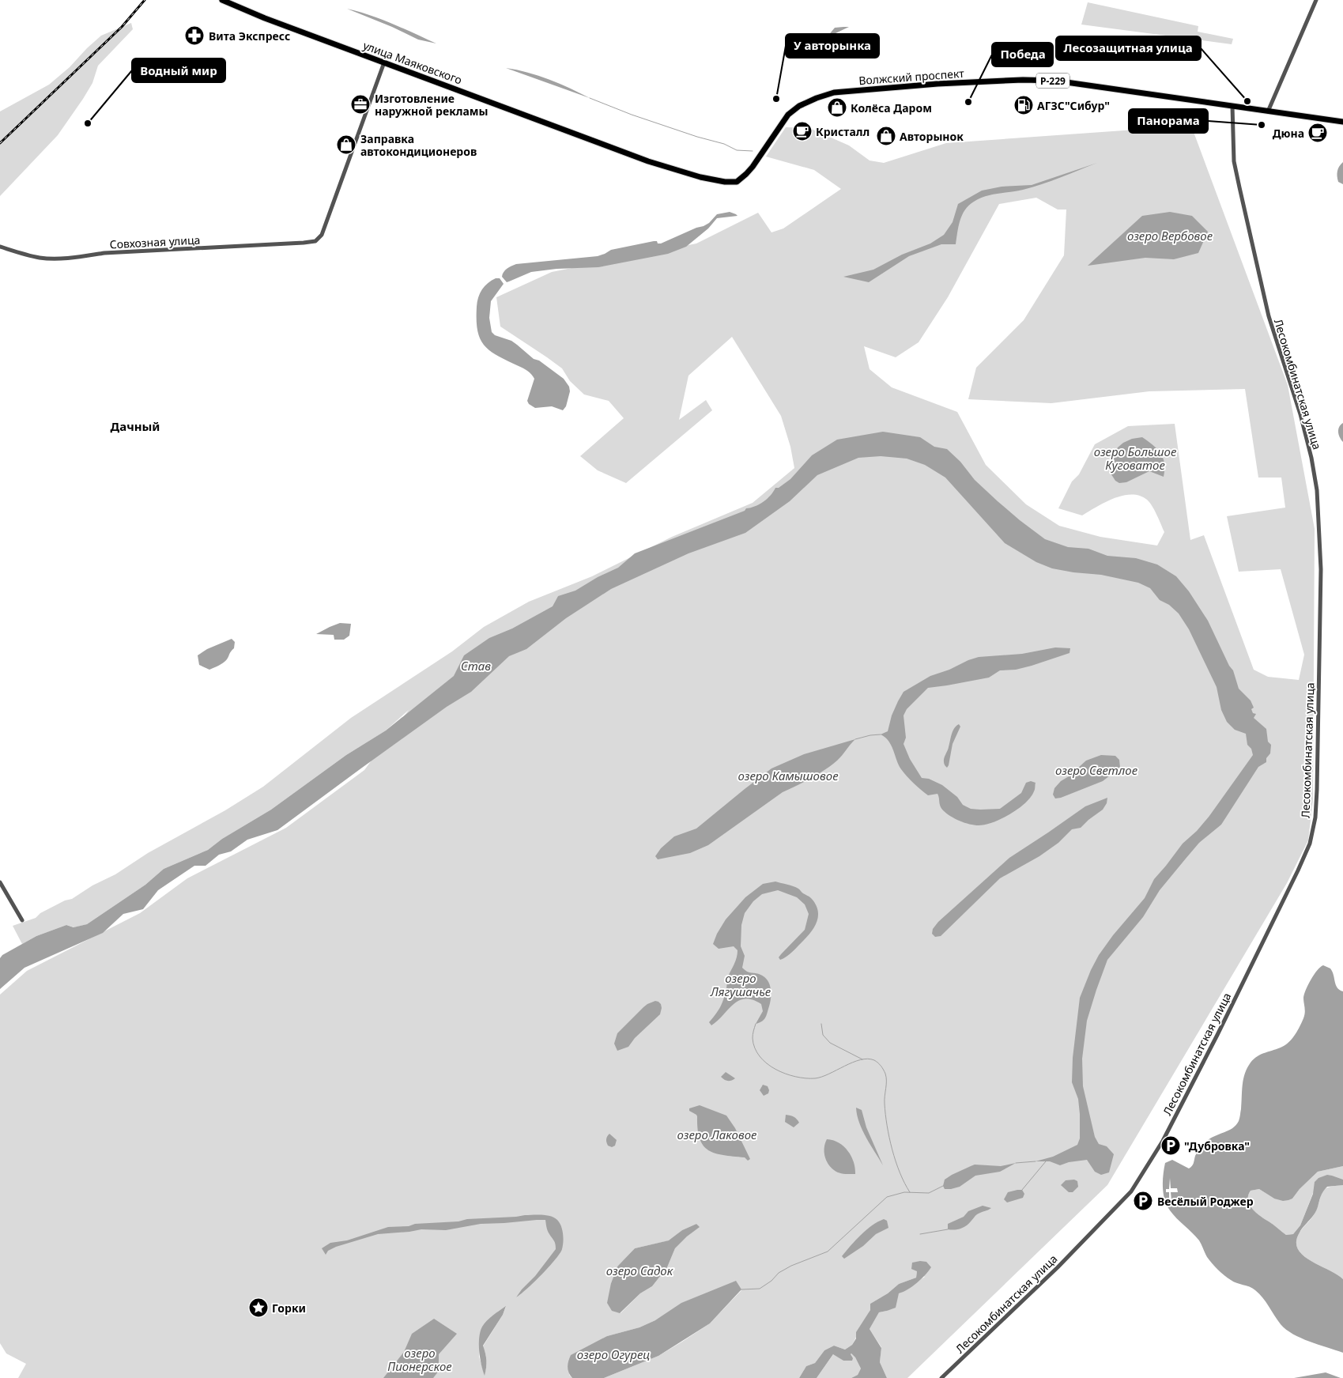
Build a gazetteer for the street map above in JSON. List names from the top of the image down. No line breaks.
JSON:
{"streets":{"main road":["улица Маяковского","Волжский проспект","Р-229"],"street":["Совхозная улица","Лесокомбинатская улица"]},"crossings":[["улица Маяковского","Волжский проспект"],["улица Маяковского","Совхозная улица"],["Волжский проспект","Лесокомбинатская улица"]],"districts":["Дачный"],"water":["озеро Вербовое","озеро Большое Куговатое","Став","озеро Светлое","озеро Камышовое","озеро Лягушачье","озеро Лаковое","озеро Садок","озеро Пионерское","озеро Огурец"],"places":{"pharmacy":["Вита Экспресс"],"other":["У авторынка","Лесозащитная улица","Победа","Водный мир","Панорама"],"office":["Изготовление наружной рекламы"],"fuel station":["АГЗС\"Сибур\""],"shop":["Колёса Даром","Авторынок","Заправка автокондиционеров"],"cafe":["Кристалл","Дюна"],"parking":["\"Дубровка\"","Весёлый Роджер"],"place":["Горки"]}}
